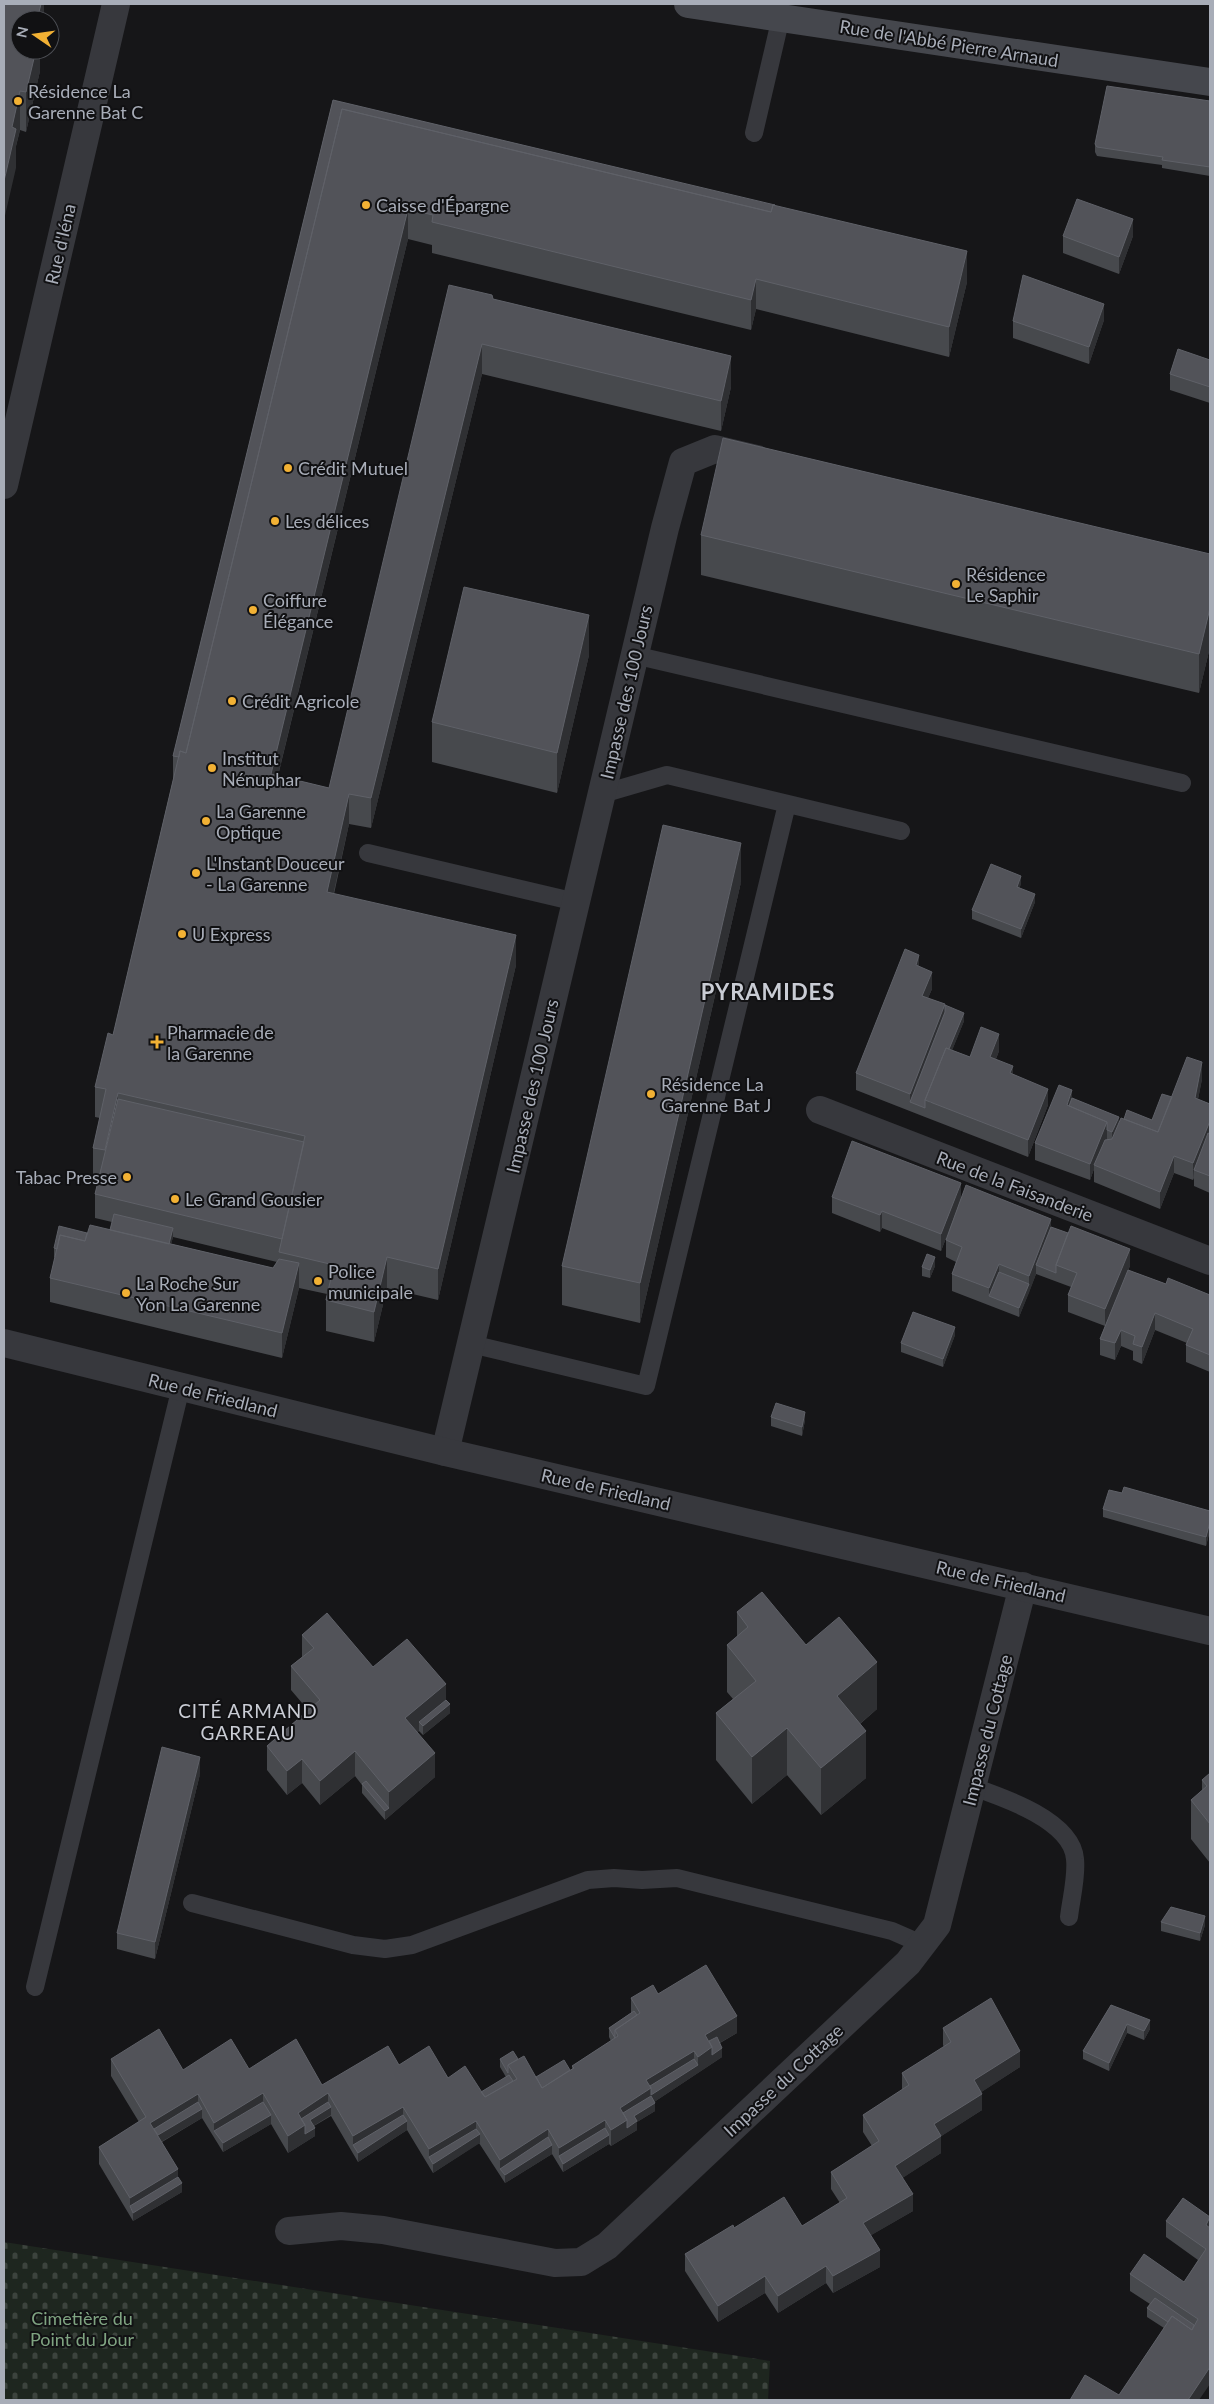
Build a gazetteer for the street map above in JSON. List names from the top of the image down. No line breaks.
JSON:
{"streets":{"main road":["Rue de l'Abbé Pierre Arnaud"],"street":["Rue d'Iéna","Impasse des 100 Jours","Rue de la Faisanderie","Rue de Friedland","Impasse du Cottage"]},"crossings":[["Impasse des 100 Jours","Rue de Friedland"],["Rue de Friedland","Impasse du Cottage"]],"districts":["PYRAMIDES","CITÉ ARMAND GARREAU"],"parks":["Cimetière du Point du Jour"],"places":{"other":["Résidence La Garenne Bat C","Caisse d'Épargne","Crédit Mutuel","Les délices","Résidence Le Saphir","Coiffure Élégance","Crédit Agricole","Institut Nénuphar","La Garenne Optique","L'Instant Douceur - La Garenne","U Express","Résidence La Garenne Bat J","Tabac Presse","Le Grand Gousier","Police municipale","La Roche Sur Yon La Garenne"],"health":["Pharmacie de la Garenne"]},"north":"left"}
